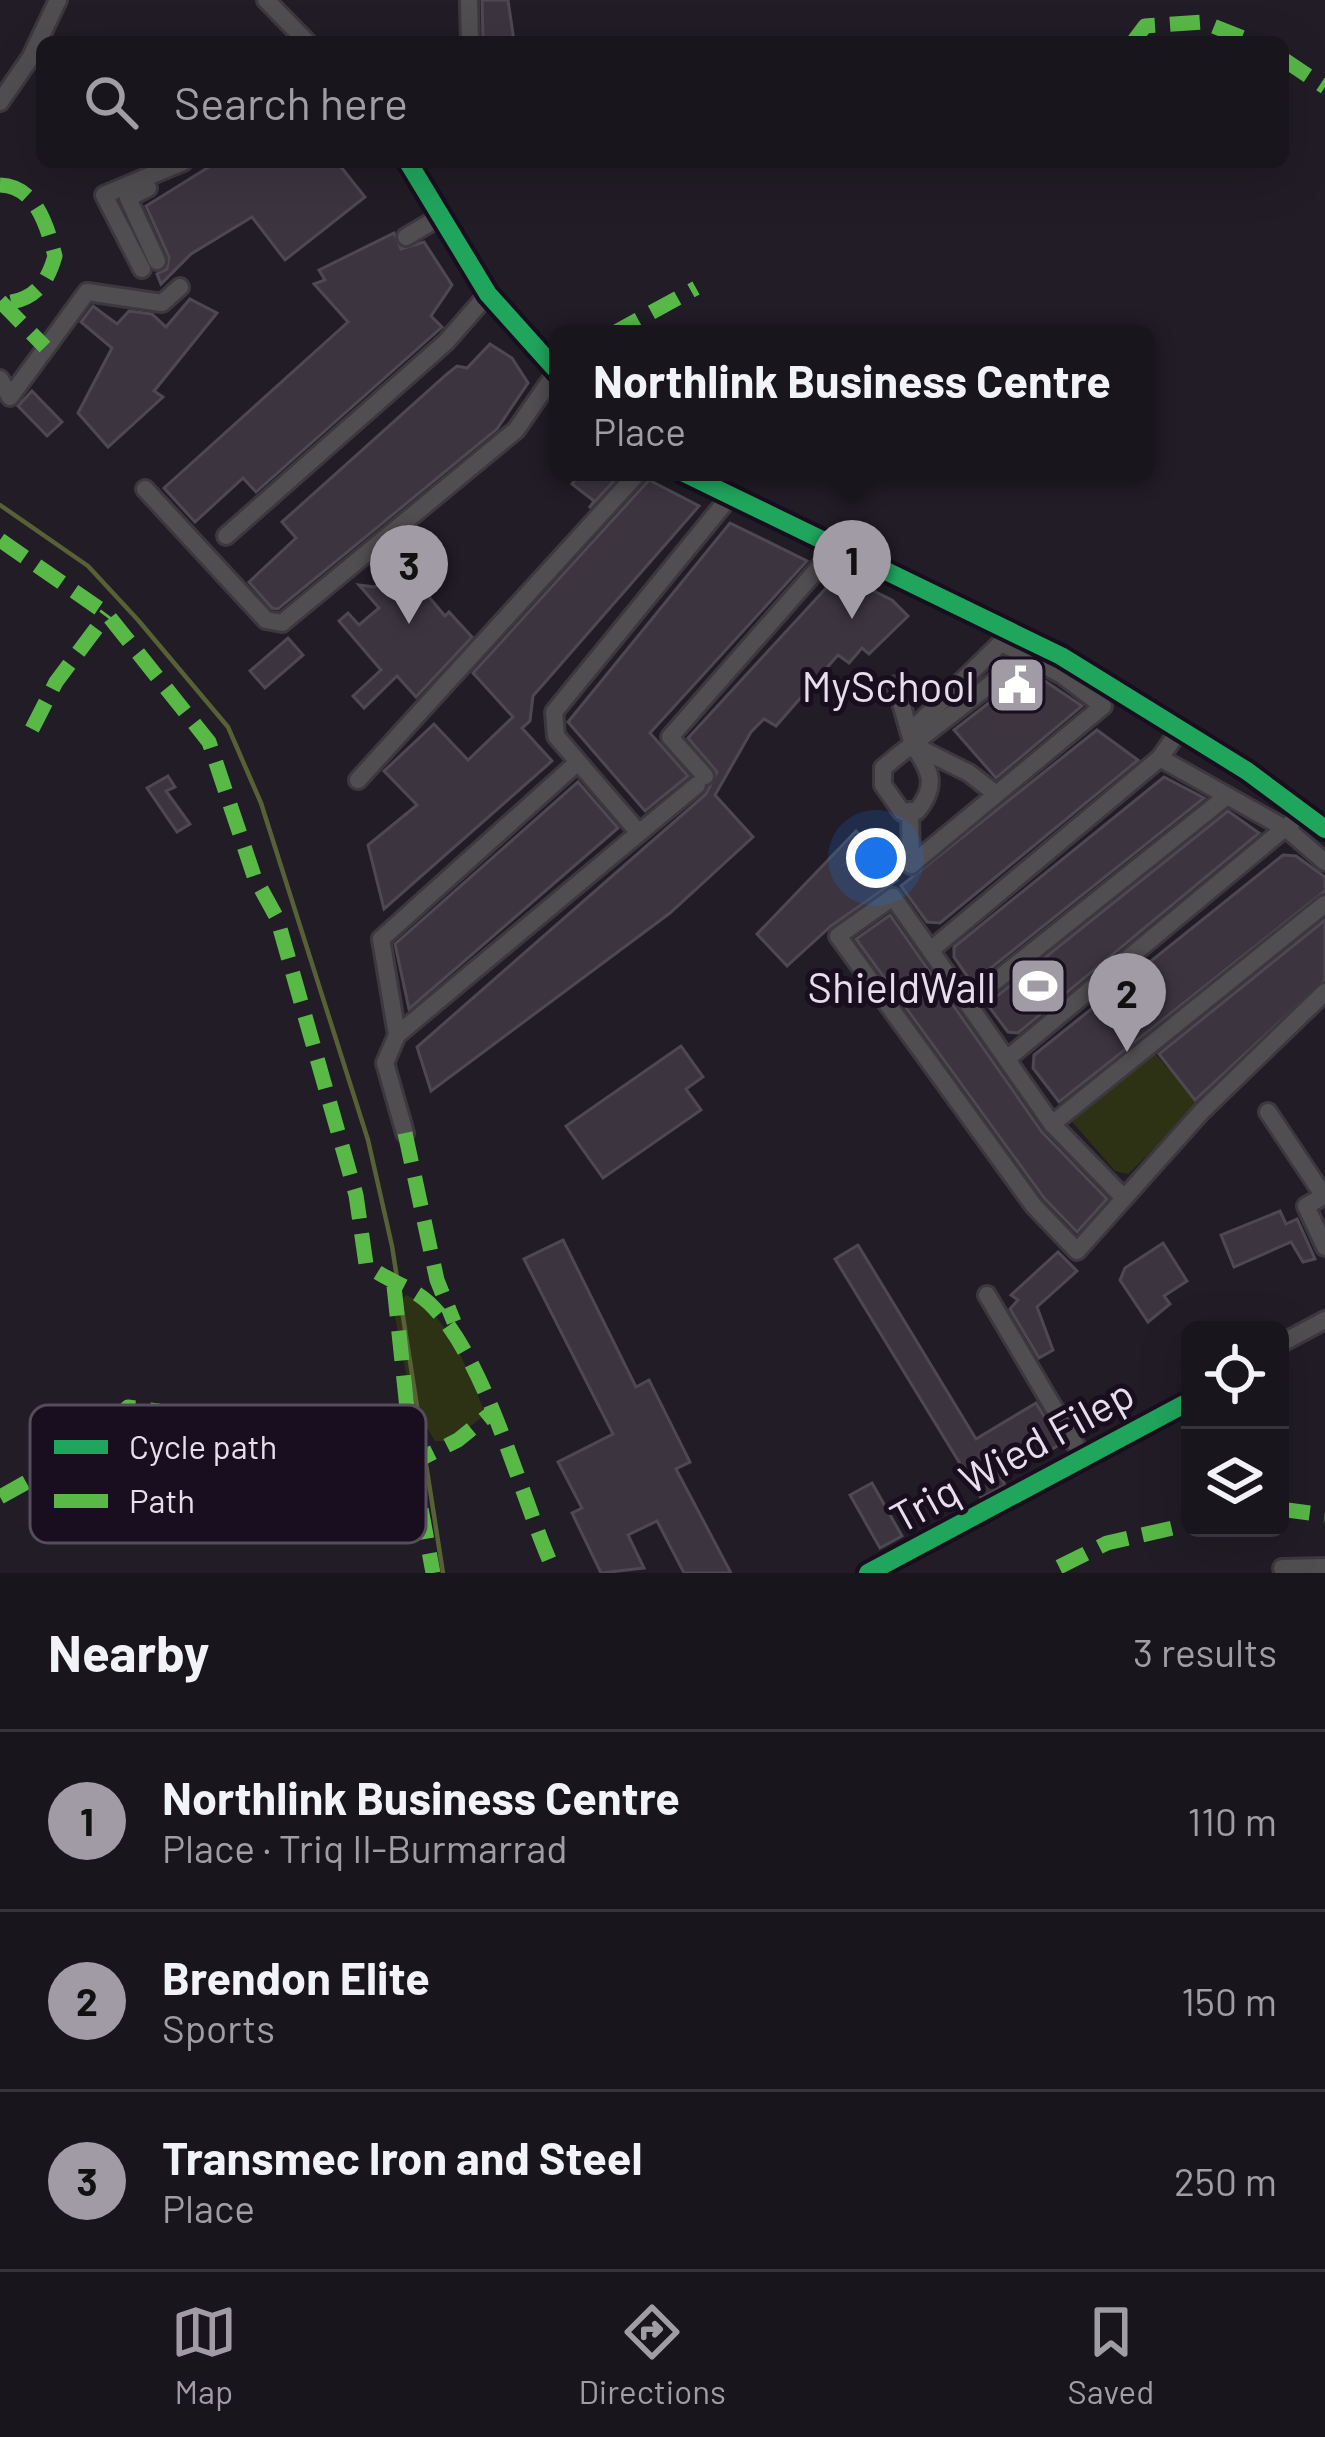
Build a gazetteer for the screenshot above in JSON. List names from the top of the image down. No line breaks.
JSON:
{"streets":{"street":["Triq Wied Filep"]},"places":{"public building":["MySchool"],"sports":["ShieldWall"]},"legend":["Cycle path","Path"],"page":{"search":"Search here","popup":["Northlink Business Centre","Place"],"pins":["1","3","2"],"heading":["Nearby","3 results"],"list":[{"mark":"1","name":"Northlink Business Centre","note":"Place · Triq Il-Burmarrad","value":"110 m"},{"mark":"2","name":"Brendon Elite","note":"Sports","value":"150 m"},{"mark":"3","name":"Transmec Iron and Steel","note":"Place","value":"250 m"}],"nav":["Map","Directions","Saved"]}}
